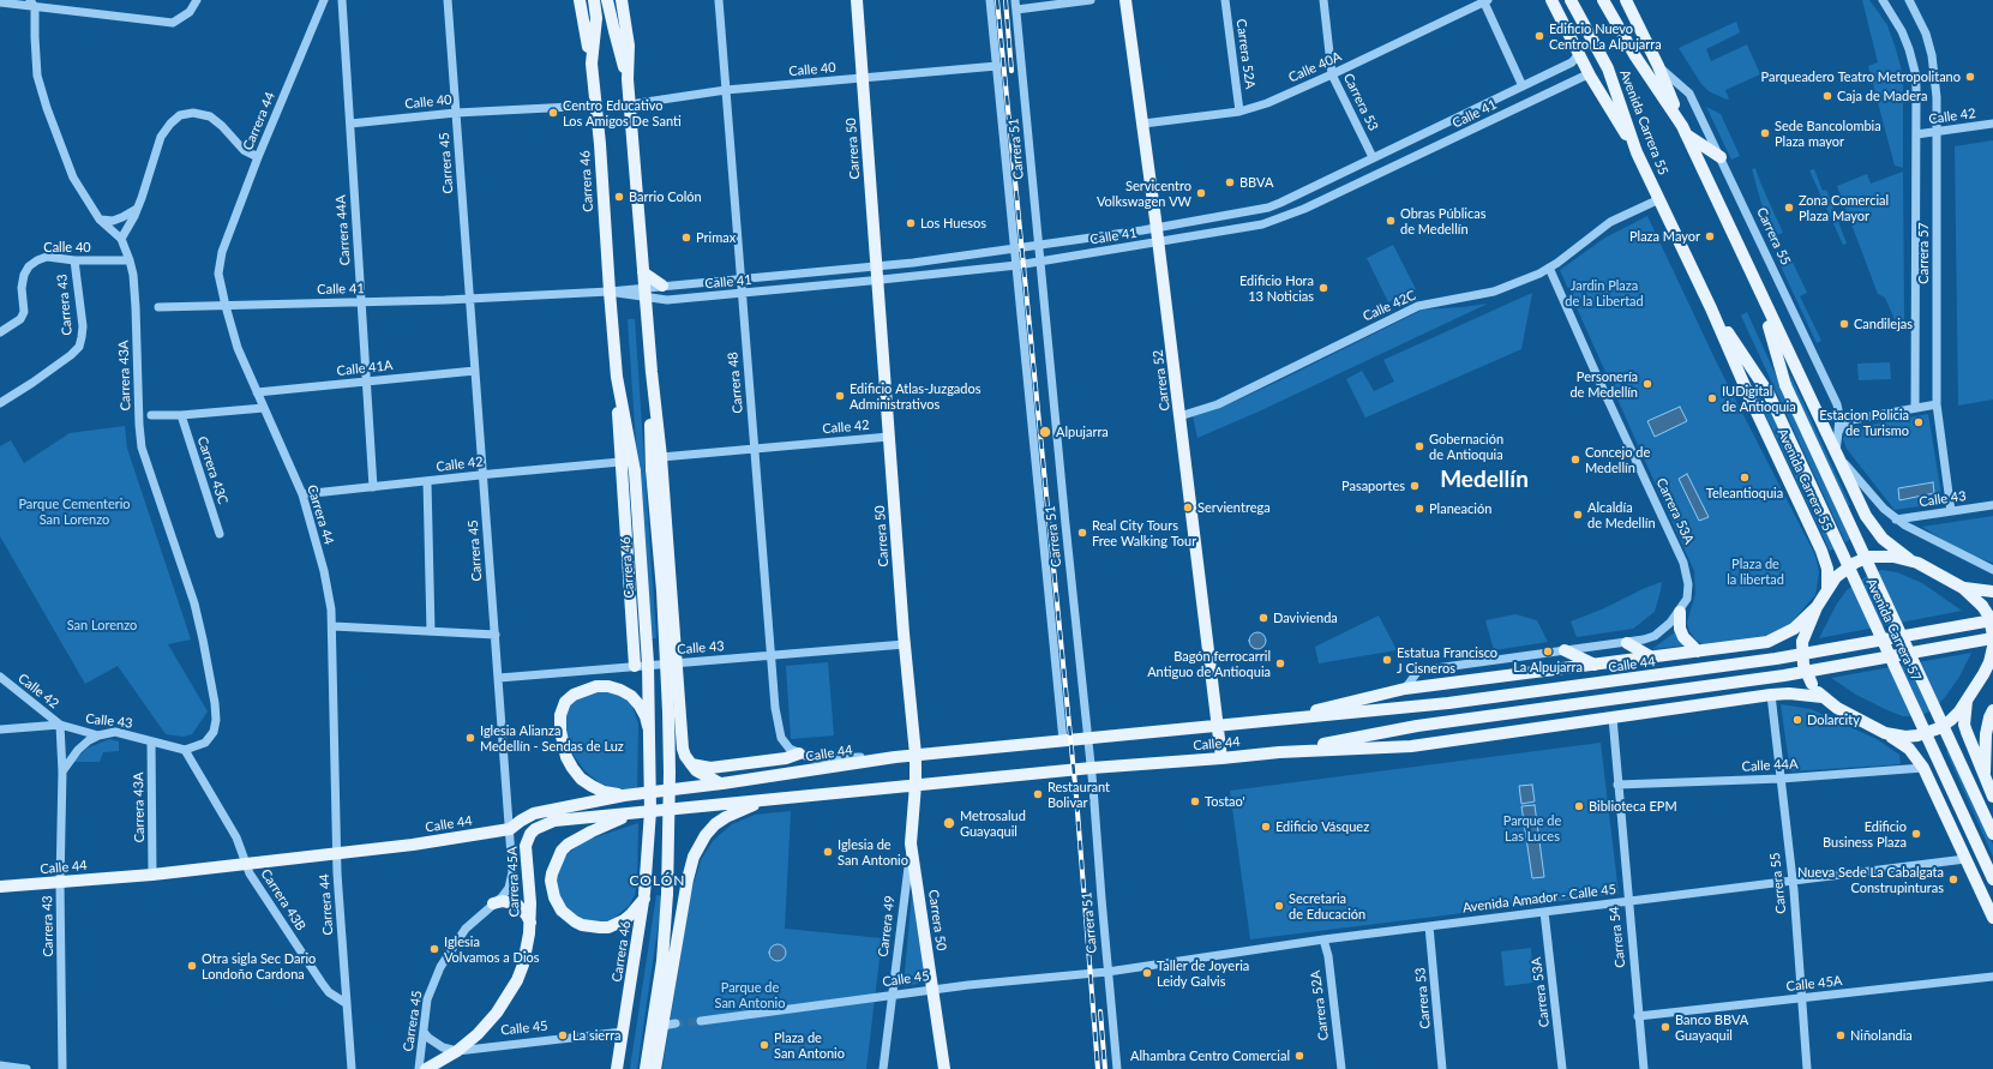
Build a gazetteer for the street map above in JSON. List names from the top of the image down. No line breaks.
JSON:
{"streets":{"main road":["Avenida Carrera 55","Carrera 50","Carrera 46","Carrera 55","Carrera 52","Avenida Carrera 57","Calle 44","Carrera 45A","Calle 45"],"street":["Carrera 52A","Calle 40A","Calle 40","Carrera 53","Calle 41","Calle 42","Carrera 44","Carrera 51","Carrera 45","Carrera 44A","Carrera 57","Carrera 43","Calle 42C","Calle 41A","Carrera 43A","Carrera 48","Carrera 43C","Calle 43","Carrera 53A","Calle 44A","Avenida Amador - Calle 45","Carrera 43B","Carrera 49","Carrera 54","Calle 45A"]},"crossings":[["Carrera 52A","Calle 40A"],["Carrera 52A","Avenida Amador - Calle 45"],["Calle 40A","Carrera 53"],["Calle 40A","Carrera 52"],["Calle 40","Carrera 50"],["Calle 40","Carrera 51"],["Calle 40","Carrera 45"],["Calle 40","Carrera 46"],["Calle 40","Carrera 44A"],["Calle 40","Carrera 43"],["Calle 40","Carrera 43A"],["Calle 40","Carrera 48"],["Carrera 53","Calle 41"],["Carrera 53","Avenida Amador - Calle 45"],["Calle 41","Carrera 44"],["Calle 41","Carrera 50"],["Calle 41","Carrera 51"],["Calle 41","Carrera 45"],["Calle 41","Carrera 46"],["Calle 41","Carrera 44A"],["Calle 41","Carrera 52"],["Calle 41","Carrera 48"],["Calle 42","Carrera 44"],["Calle 42","Carrera 50"],["Calle 42","Carrera 45"],["Calle 42","Carrera 44A"],["Calle 42","Carrera 57"],["Calle 42","Carrera 43"],["Calle 42","Carrera 48"],["Calle 42","Calle 43"],["Carrera 44","Calle 41A"],["Carrera 44","Calle 44"],["Carrera 44","Carrera 43B"],["Avenida Carrera 55","Carrera 55"],["Avenida Carrera 55","Calle 42C"],["Avenida Carrera 55","Avenida Carrera 57"],["Carrera 50","Calle 43"],["Carrera 50","Calle 44"],["Carrera 50","Carrera 49"],["Carrera 50","Calle 45"],["Carrera 51","Calle 44"],["Carrera 51","Avenida Amador - Calle 45"],["Carrera 51","Calle 45"],["Carrera 45","Calle 41A"],["Carrera 45","Calle 43"],["Carrera 45","Calle 44"],["Carrera 45","Calle 45"],["Carrera 46","Calle 45"],["Carrera 44A","Calle 41A"],["Carrera 55","Calle 44"],["Carrera 55","Calle 44A"],["Carrera 55","Avenida Amador - Calle 45"],["Carrera 55","Calle 45A"],["Carrera 57","Calle 43"],["Carrera 43","Calle 43"],["Carrera 43","Calle 44"],["Calle 42C","Carrera 52"],["Calle 42C","Carrera 53A"],["Carrera 43A","Calle 43"],["Carrera 43A","Calle 44"],["Carrera 43A","Carrera 43B"],["Carrera 52","Calle 44"],["Carrera 48","Calle 43"],["Carrera 48","Calle 44"],["Calle 43","Carrera 43B"],["Carrera 53A","Calle 44"],["Carrera 53A","Avenida Amador - Calle 45"],["Calle 44","Carrera 45A"],["Calle 44","Carrera 43B"],["Calle 44","Carrera 54"],["Calle 44A","Carrera 54"],["Carrera 45A","Calle 45"],["Avenida Amador - Calle 45","Carrera 54"],["Avenida Amador - Calle 45","Calle 45"],["Carrera 49","Calle 45"],["Carrera 54","Calle 45A"]],"districts":["Medellín","COLÓN"],"parks":["Jardin Plaza de la Libertad","Parque Cementerio San Lorenzo","Plaza de la libertad","San Lorenzo","Parque de Las Luces","Parque de San Antonio"],"places":["Edificio Nuevo Centro La Alpujarra","Parqueadero Teatro Metropolitano","Caja de Madera","Centro Educativo Los Amigos De Santi","Sede Bancolombia Plaza mayor","BBVA","Servicentro Volkswagen VW","Barrio Colón","Zona Comercial Plaza Mayor","Obras Públicas de Medellín","Los Huesos","Plaza Mayor","Primax","Edificio Hora 13 Noticias","Candilejas","Personería de Medellín","Edificio Atlas-Juzgados Administrativos","IUDigital de Antioquia","Estacion Policia de Turismo","Alpujarra","Gobernación de Antioquia","Concejo de Medellín","Teleantioquia","Pasaportes","Servientrega","Planeación","Alcaldía de Medellín","Real City Tours Free Walking Tour","Davivienda","La Alpujarra","Estatua Francisco J Cisneros","Bagón ferrocarril Antiguo de Antioquia","Dolarcity","Iglesia Alianza Medellín - Sendas de Luz","Restaurant Bolivar","Tostao'","Biblioteca EPM","Metrosalud Guayaquil","Edificio Vásquez","Edificio Business Plaza","Iglesia de San Antonio","Nueva Sede La Cabalgata Construpinturas","Secretaria de Educación","Iglesia Volvamos a Dios","Otra sigla Sec Dario Londoño Cardona","Taller de Joyeria Leidy Galvis","Banco BBVA Guayaquil","La sierra","Niñolandia","Plaza de San Antonio","Alhambra Centro Comercial"]}
